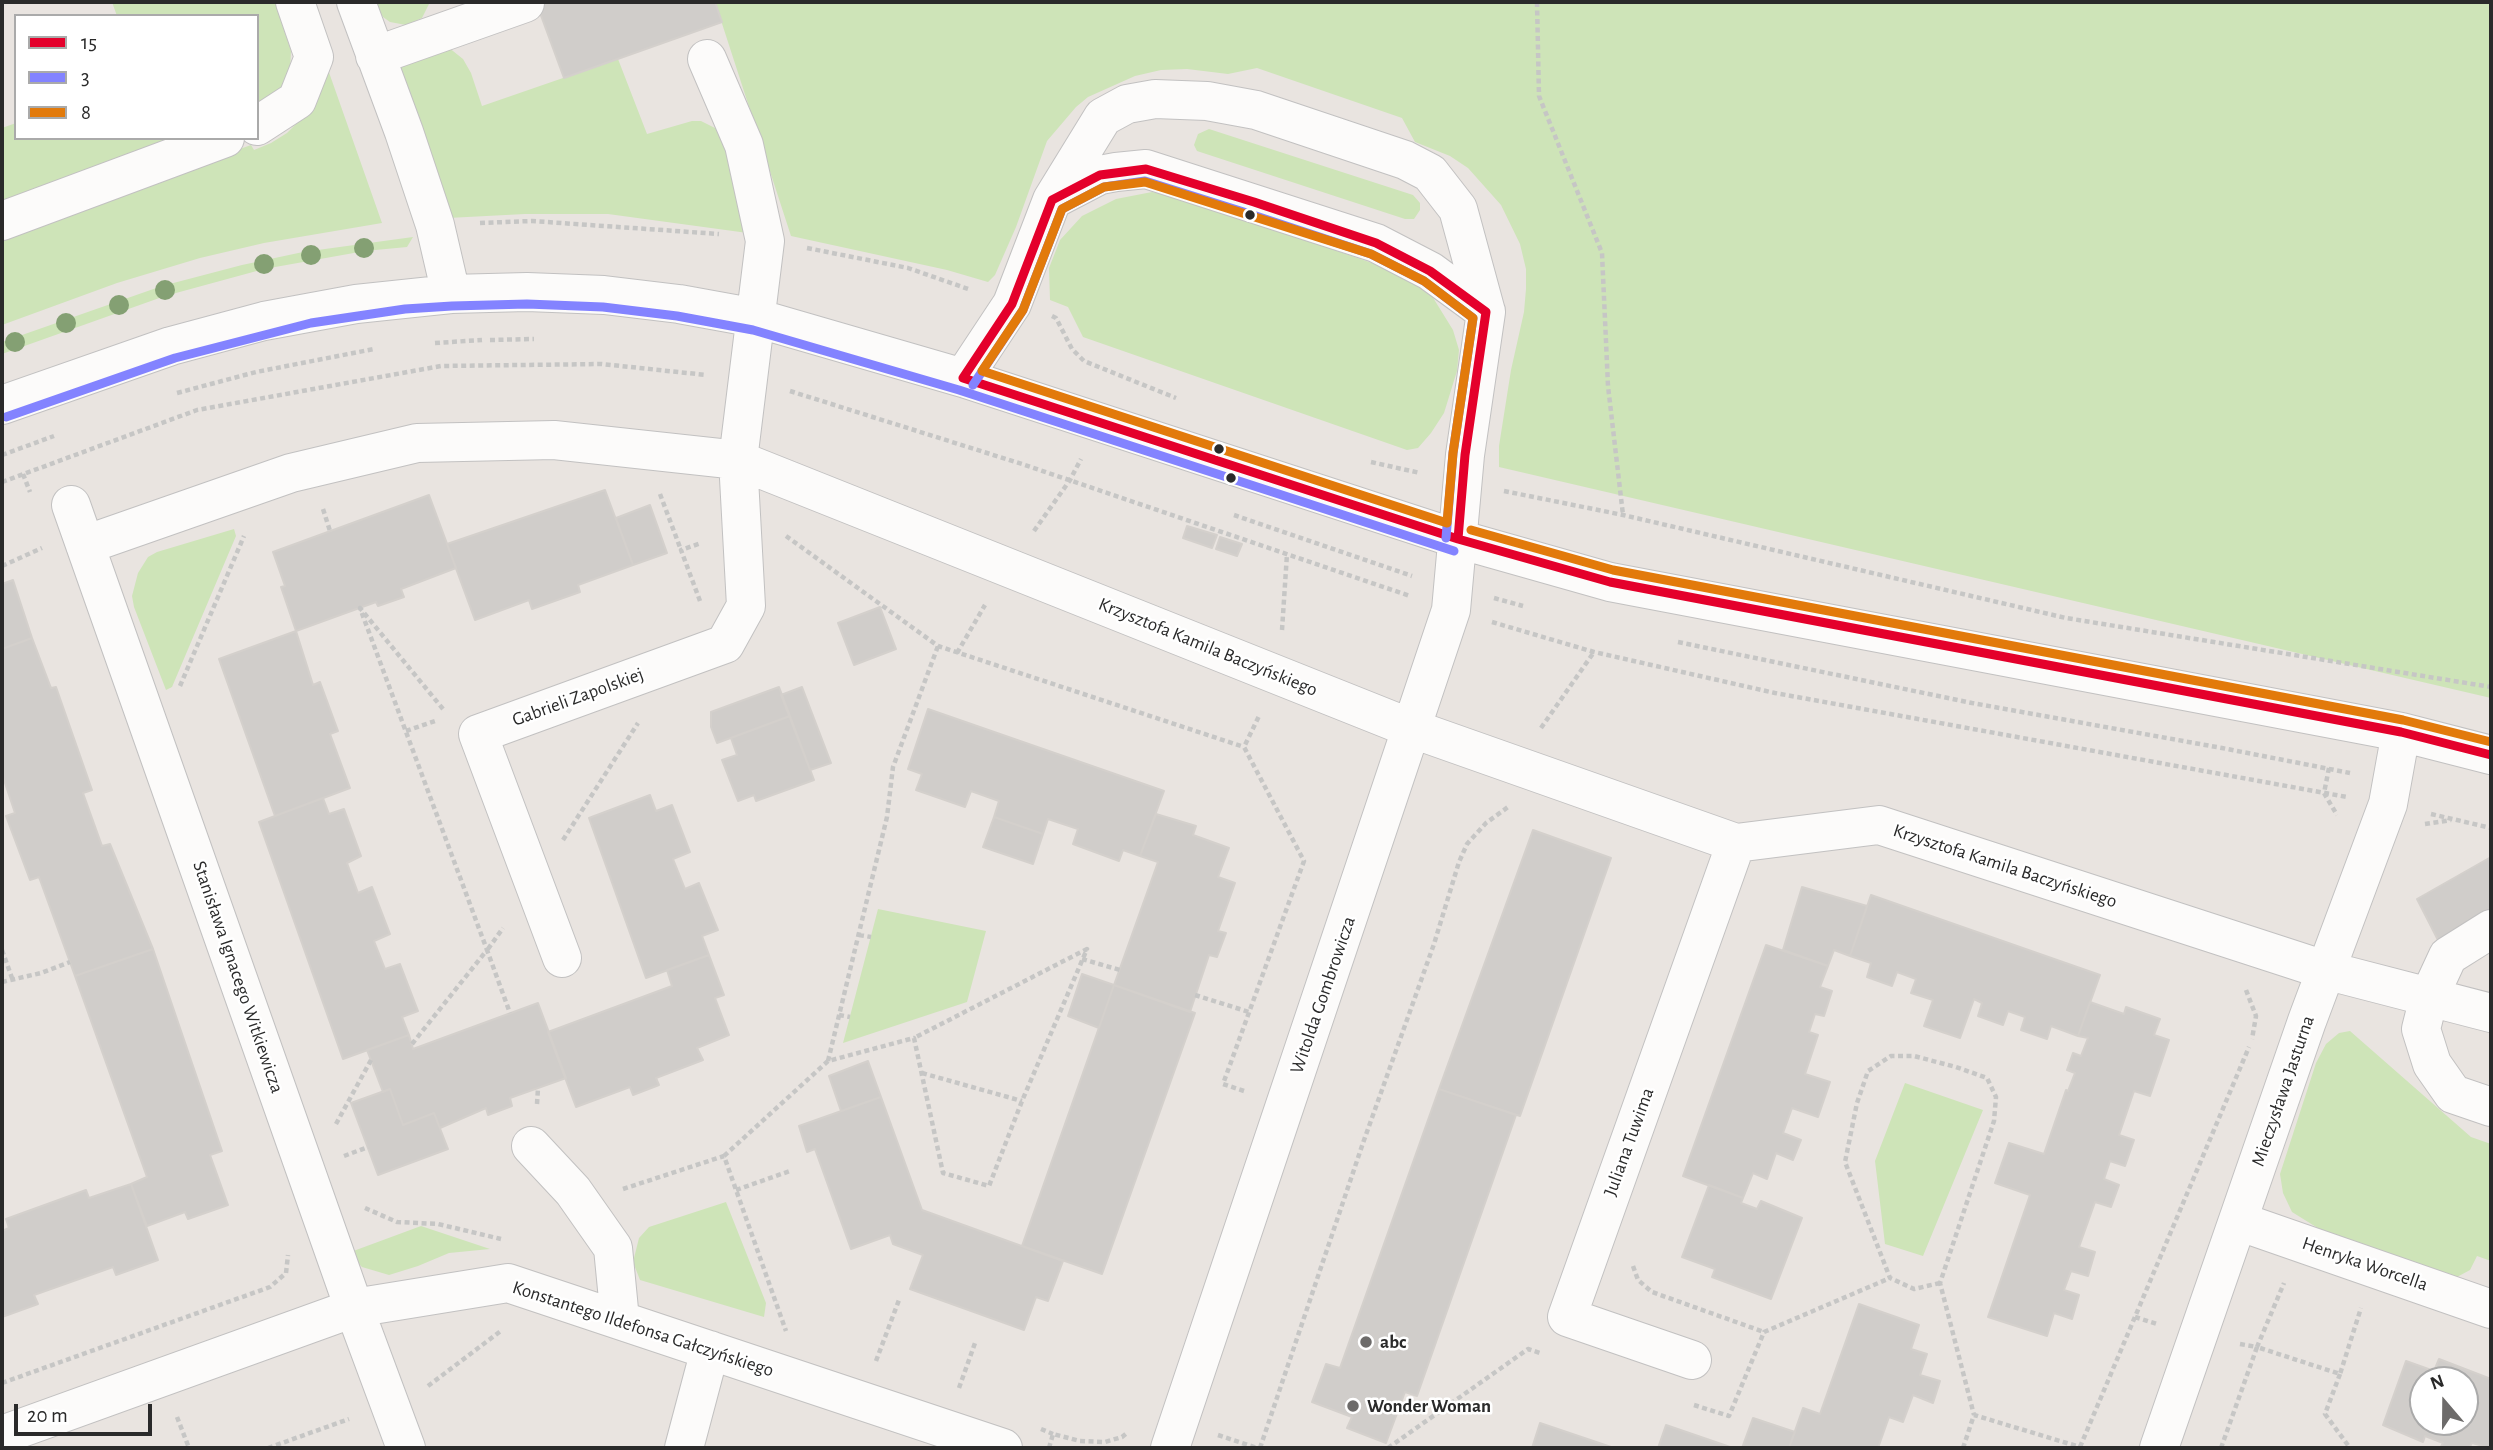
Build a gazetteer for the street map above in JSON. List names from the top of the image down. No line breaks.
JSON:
{"streets":{"street":["Krzysztofa Kamila Baczyńskiego","Gabrieli Zapolskiej","Stanisława Ignacego Witkiewicza","Witolda Gombrowicza","Mieczysława Jasturna","Juliana Tuwima","Henryka Worcella","Konstantego Ildefonsa Gałczyńskiego"]},"crossings":[["Krzysztofa Kamila Baczyńskiego","Gabrieli Zapolskiej"],["Krzysztofa Kamila Baczyńskiego","Stanisława Ignacego Witkiewicza"],["Krzysztofa Kamila Baczyńskiego","Witolda Gombrowicza"],["Krzysztofa Kamila Baczyńskiego","Mieczysława Jasturna"],["Krzysztofa Kamila Baczyńskiego","Juliana Tuwima"],["Stanisława Ignacego Witkiewicza","Konstantego Ildefonsa Gałczyńskiego"],["Mieczysława Jasturna","Henryka Worcella"]],"places":["abc","Wonder Woman"],"lines":["transit line 15","transit line 3","transit line 8"],"legend":["15","3","8"],"scale_bar":"20 m","north":"top"}
